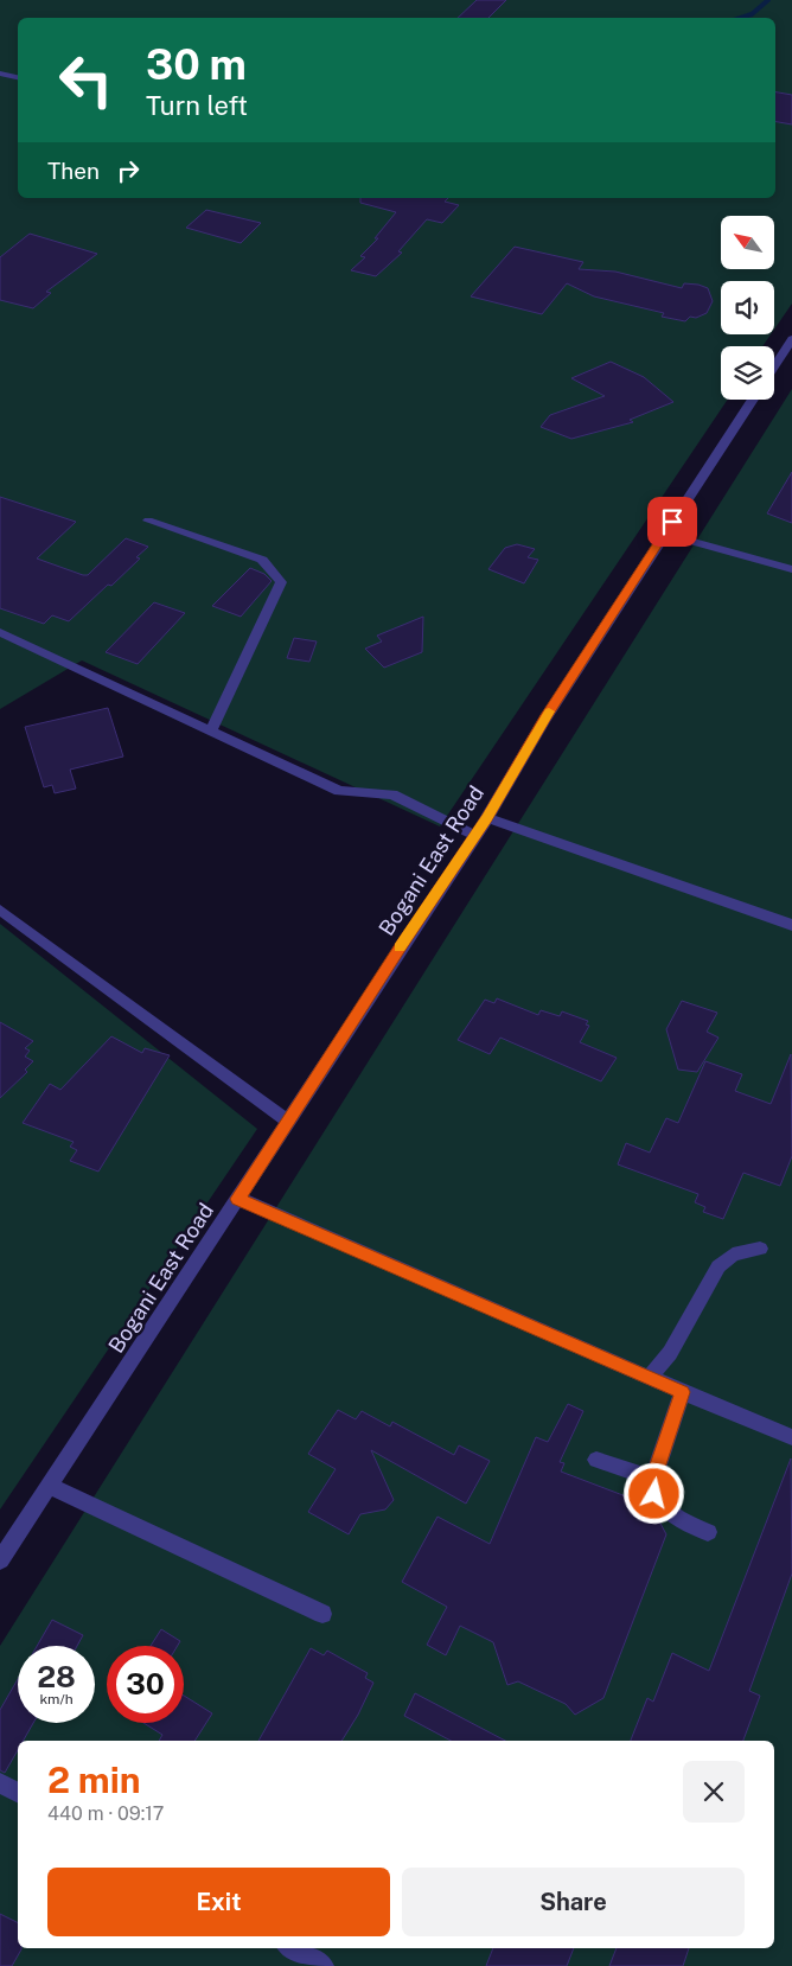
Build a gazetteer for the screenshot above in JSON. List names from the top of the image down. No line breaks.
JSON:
{"streets":{"street":["Bogani East Road"]},"north":"top left","page":{"turn":["30 m","Turn left"],"then":"Then","speed":"28 km/h","limit":"30","heading":["2 min","440 m · 09:17"],"buttons":["Exit","Share"]}}
